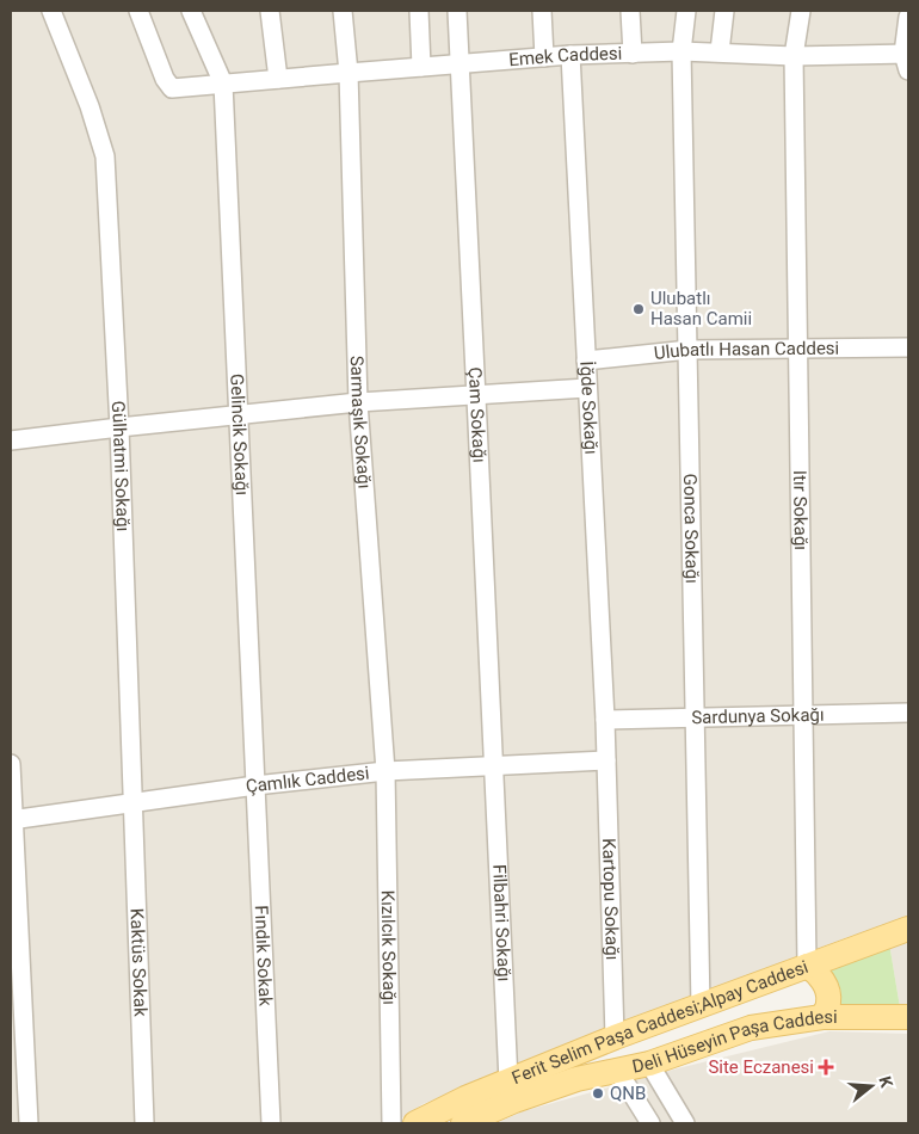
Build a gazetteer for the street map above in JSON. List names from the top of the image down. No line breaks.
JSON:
{"streets":{"main road":["Ferit Selim Paşa Caddesi;Alpay Caddesi","Deli Hüseyin Paşa Caddesi"],"street":["Emek Caddesi","Ulubatlı Hasan Caddesi","İğde Sokağı","Çam Sokağı","Sarmaşık Sokağı","Gelincik Sokağı","Gülhatmi Sokağı","Itır Sokağı","Gonca Sokağı","Sardunya Sokağı","Çamlık Caddesi","Kartopu Sokağı","Filbahri Sokağı","Kızılcık Sokağı","Fındık Sokak","Kaktüs Sokak"]},"crossings":[["Emek Caddesi","İğde Sokağı"],["Emek Caddesi","Çam Sokağı"],["Emek Caddesi","Sarmaşık Sokağı"],["Emek Caddesi","Gelincik Sokağı"],["Emek Caddesi","Itır Sokağı"],["Emek Caddesi","Gonca Sokağı"],["Ulubatlı Hasan Caddesi","İğde Sokağı"],["Ulubatlı Hasan Caddesi","Itır Sokağı"],["Ulubatlı Hasan Caddesi","Gonca Sokağı"],["İğde Sokağı","Sardunya Sokağı"],["İğde Sokağı","Çamlık Caddesi"],["İğde Sokağı","Kartopu Sokağı"],["Çam Sokağı","Çamlık Caddesi"],["Çam Sokağı","Filbahri Sokağı"],["Sarmaşık Sokağı","Çamlık Caddesi"],["Sarmaşık Sokağı","Kızılcık Sokağı"],["Gelincik Sokağı","Çamlık Caddesi"],["Gelincik Sokağı","Fındık Sokak"],["Gülhatmi Sokağı","Çamlık Caddesi"],["Gülhatmi Sokağı","Kaktüs Sokak"],["Itır Sokağı","Sardunya Sokağı"],["Itır Sokağı","Ferit Selim Paşa Caddesi;Alpay Caddesi"],["Gonca Sokağı","Sardunya Sokağı"],["Gonca Sokağı","Ferit Selim Paşa Caddesi;Alpay Caddesi"],["Çamlık Caddesi","Kartopu Sokağı"],["Çamlık Caddesi","Filbahri Sokağı"],["Çamlık Caddesi","Kızılcık Sokağı"],["Çamlık Caddesi","Fındık Sokak"],["Çamlık Caddesi","Kaktüs Sokak"],["Kartopu Sokağı","Ferit Selim Paşa Caddesi;Alpay Caddesi"],["Filbahri Sokağı","Ferit Selim Paşa Caddesi;Alpay Caddesi"]],"places":{"other":["Ulubatlı Hasan Camii","QNB"],"health":["Site Eczanesi"]},"north":"right"}
